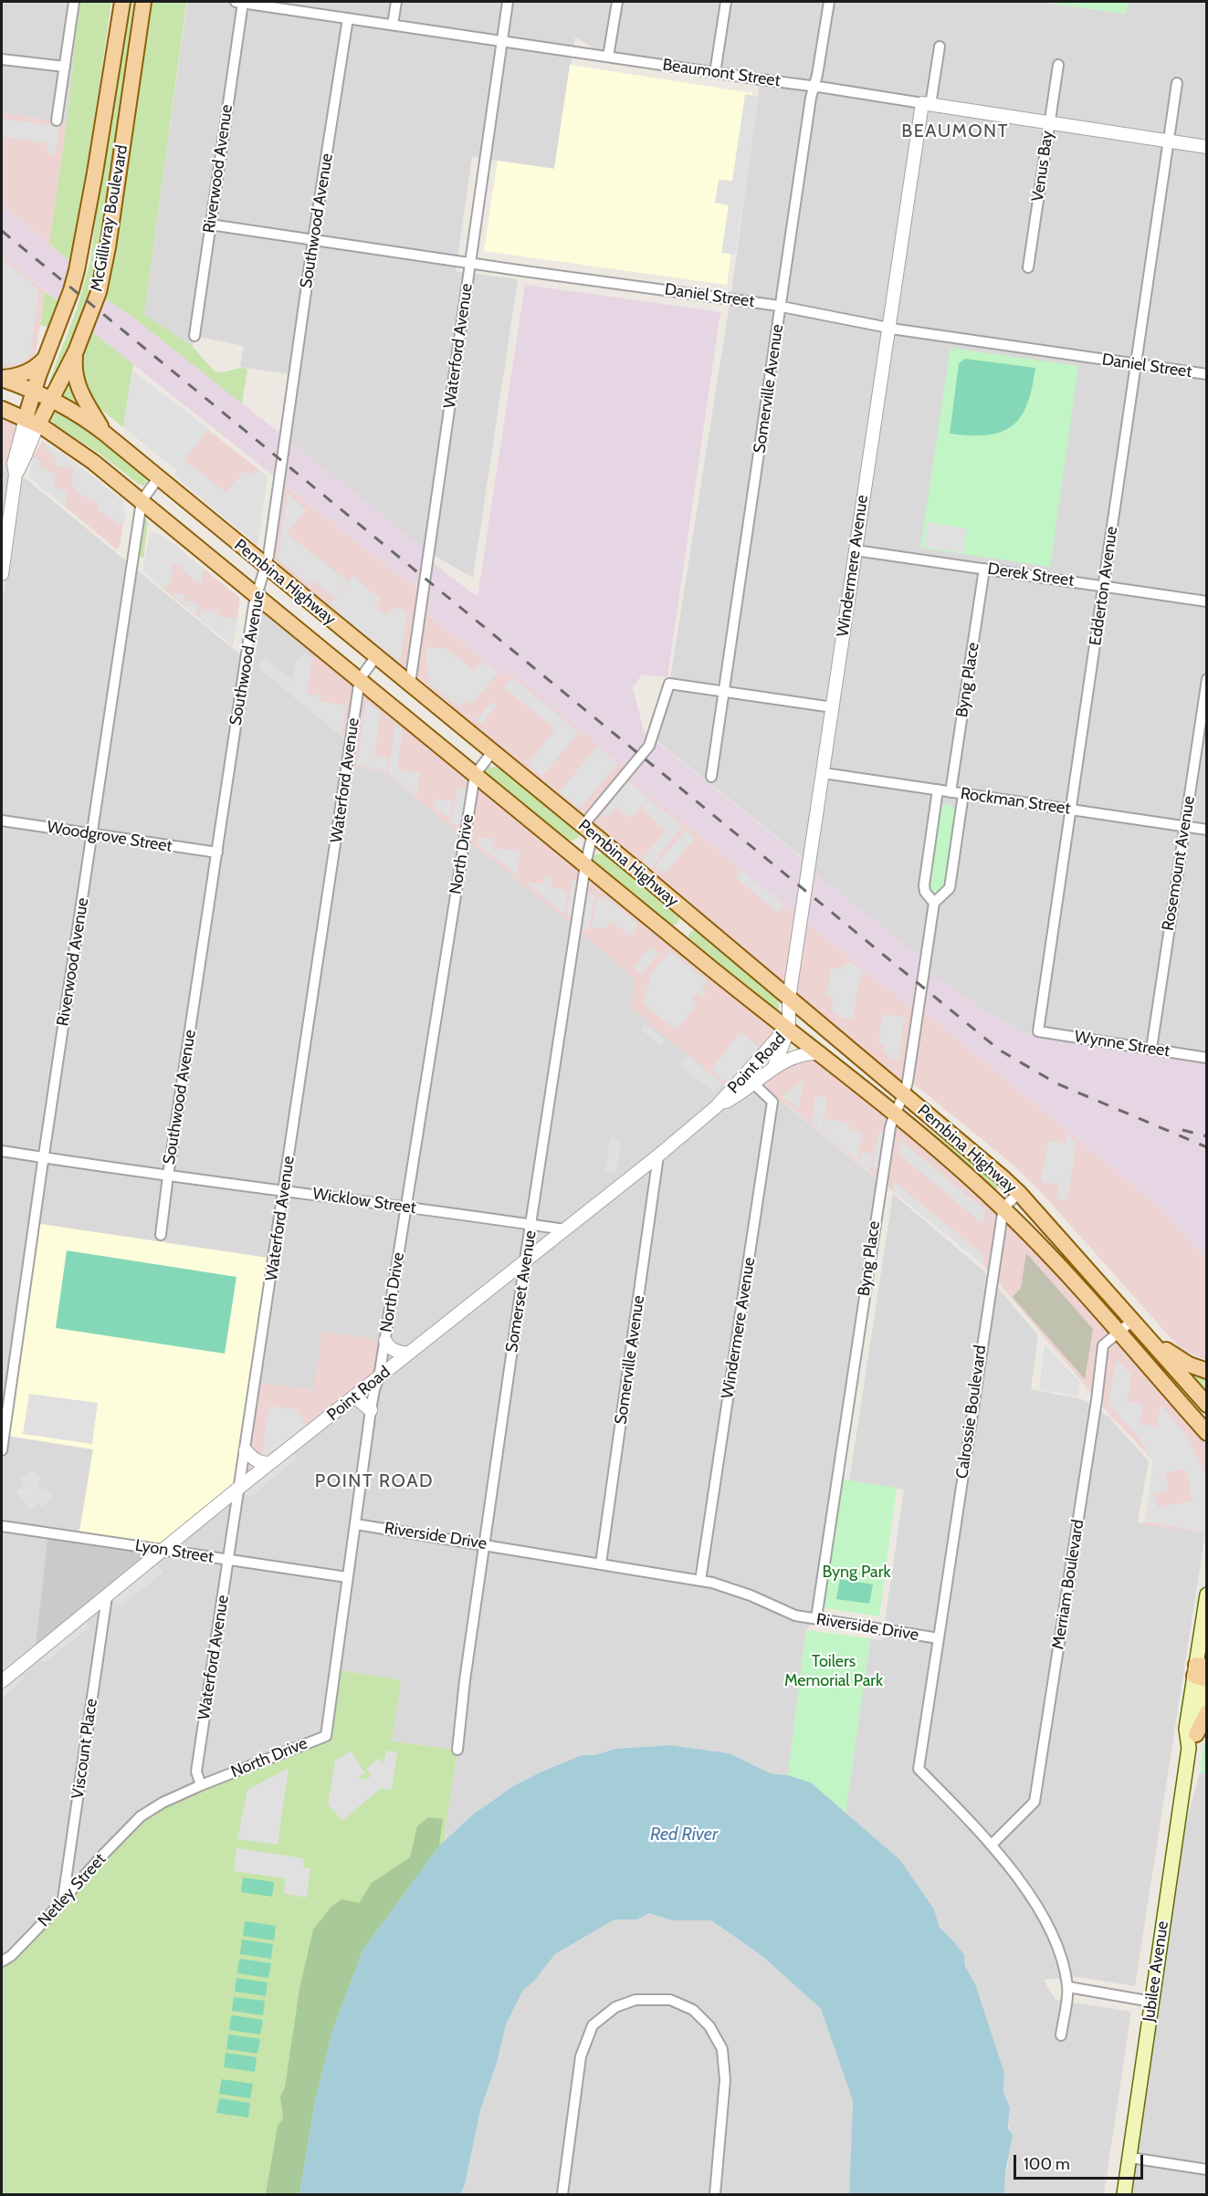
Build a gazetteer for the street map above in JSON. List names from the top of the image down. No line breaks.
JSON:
{"streets":{"main road":["McGillivray Boulevard","Pembina Highway","Jubilee Avenue"],"street":["Beaumont Street","Venus Bay","Riverwood Avenue","Southwood Avenue","Daniel Street","Waterford Avenue","Somerville Avenue","Windermere Avenue","Derek Street","Edderton Avenue","Byng Place","Rockman Street","Woodgrove Street","North Drive","Rosemount Avenue","Wynne Street","Point Road","Wicklow Street","Somerset Avenue","Calrossie Boulevard","Riverside Drive","Lyon Street","Merriam Boulevard","Viscount Place","Netley Street"]},"crossings":[["Beaumont Street","Venus Bay"],["Beaumont Street","Riverwood Avenue"],["Beaumont Street","Southwood Avenue"],["Beaumont Street","Waterford Avenue"],["Beaumont Street","Somerville Avenue"],["Beaumont Street","Windermere Avenue"],["Beaumont Street","Edderton Avenue"],["Riverwood Avenue","Daniel Street"],["Riverwood Avenue","Pembina Highway"],["Riverwood Avenue","Woodgrove Street"],["Riverwood Avenue","Wicklow Street"],["McGillivray Boulevard","Pembina Highway"],["Southwood Avenue","Daniel Street"],["Southwood Avenue","Pembina Highway"],["Southwood Avenue","Woodgrove Street"],["Southwood Avenue","Wicklow Street"],["Daniel Street","Waterford Avenue"],["Daniel Street","Somerville Avenue"],["Daniel Street","Windermere Avenue"],["Daniel Street","Edderton Avenue"],["Waterford Avenue","Pembina Highway"],["Waterford Avenue","North Drive"],["Waterford Avenue","Point Road"],["Waterford Avenue","Wicklow Street"],["Waterford Avenue","Lyon Street"],["Somerville Avenue","Point Road"],["Somerville Avenue","Riverside Drive"],["Windermere Avenue","Derek Street"],["Windermere Avenue","Pembina Highway"],["Windermere Avenue","Rockman Street"],["Windermere Avenue","Point Road"],["Windermere Avenue","Riverside Drive"],["Derek Street","Edderton Avenue"],["Derek Street","Byng Place"],["Pembina Highway","Byng Place"],["Pembina Highway","North Drive"],["Pembina Highway","Point Road"],["Pembina Highway","Somerset Avenue"],["Pembina Highway","Calrossie Boulevard"],["Pembina Highway","Merriam Boulevard"],["Edderton Avenue","Rockman Street"],["Edderton Avenue","Wynne Street"],["Byng Place","Rockman Street"],["Byng Place","Riverside Drive"],["Rockman Street","Rosemount Avenue"],["North Drive","Point Road"],["North Drive","Wicklow Street"],["North Drive","Riverside Drive"],["North Drive","Lyon Street"],["North Drive","Netley Street"],["Rosemount Avenue","Wynne Street"],["Point Road","Wicklow Street"],["Point Road","Somerset Avenue"],["Point Road","Lyon Street"],["Point Road","Viscount Place"],["Wicklow Street","Somerset Avenue"],["Somerset Avenue","Riverside Drive"],["Calrossie Boulevard","Riverside Drive"],["Riverside Drive","Merriam Boulevard"],["Viscount Place","Netley Street"]],"districts":["BEAUMONT","POINT ROAD"],"water":["Red River"],"parks":["Byng Park","Toilers Memorial Park"],"scale_bar":"100 m"}
